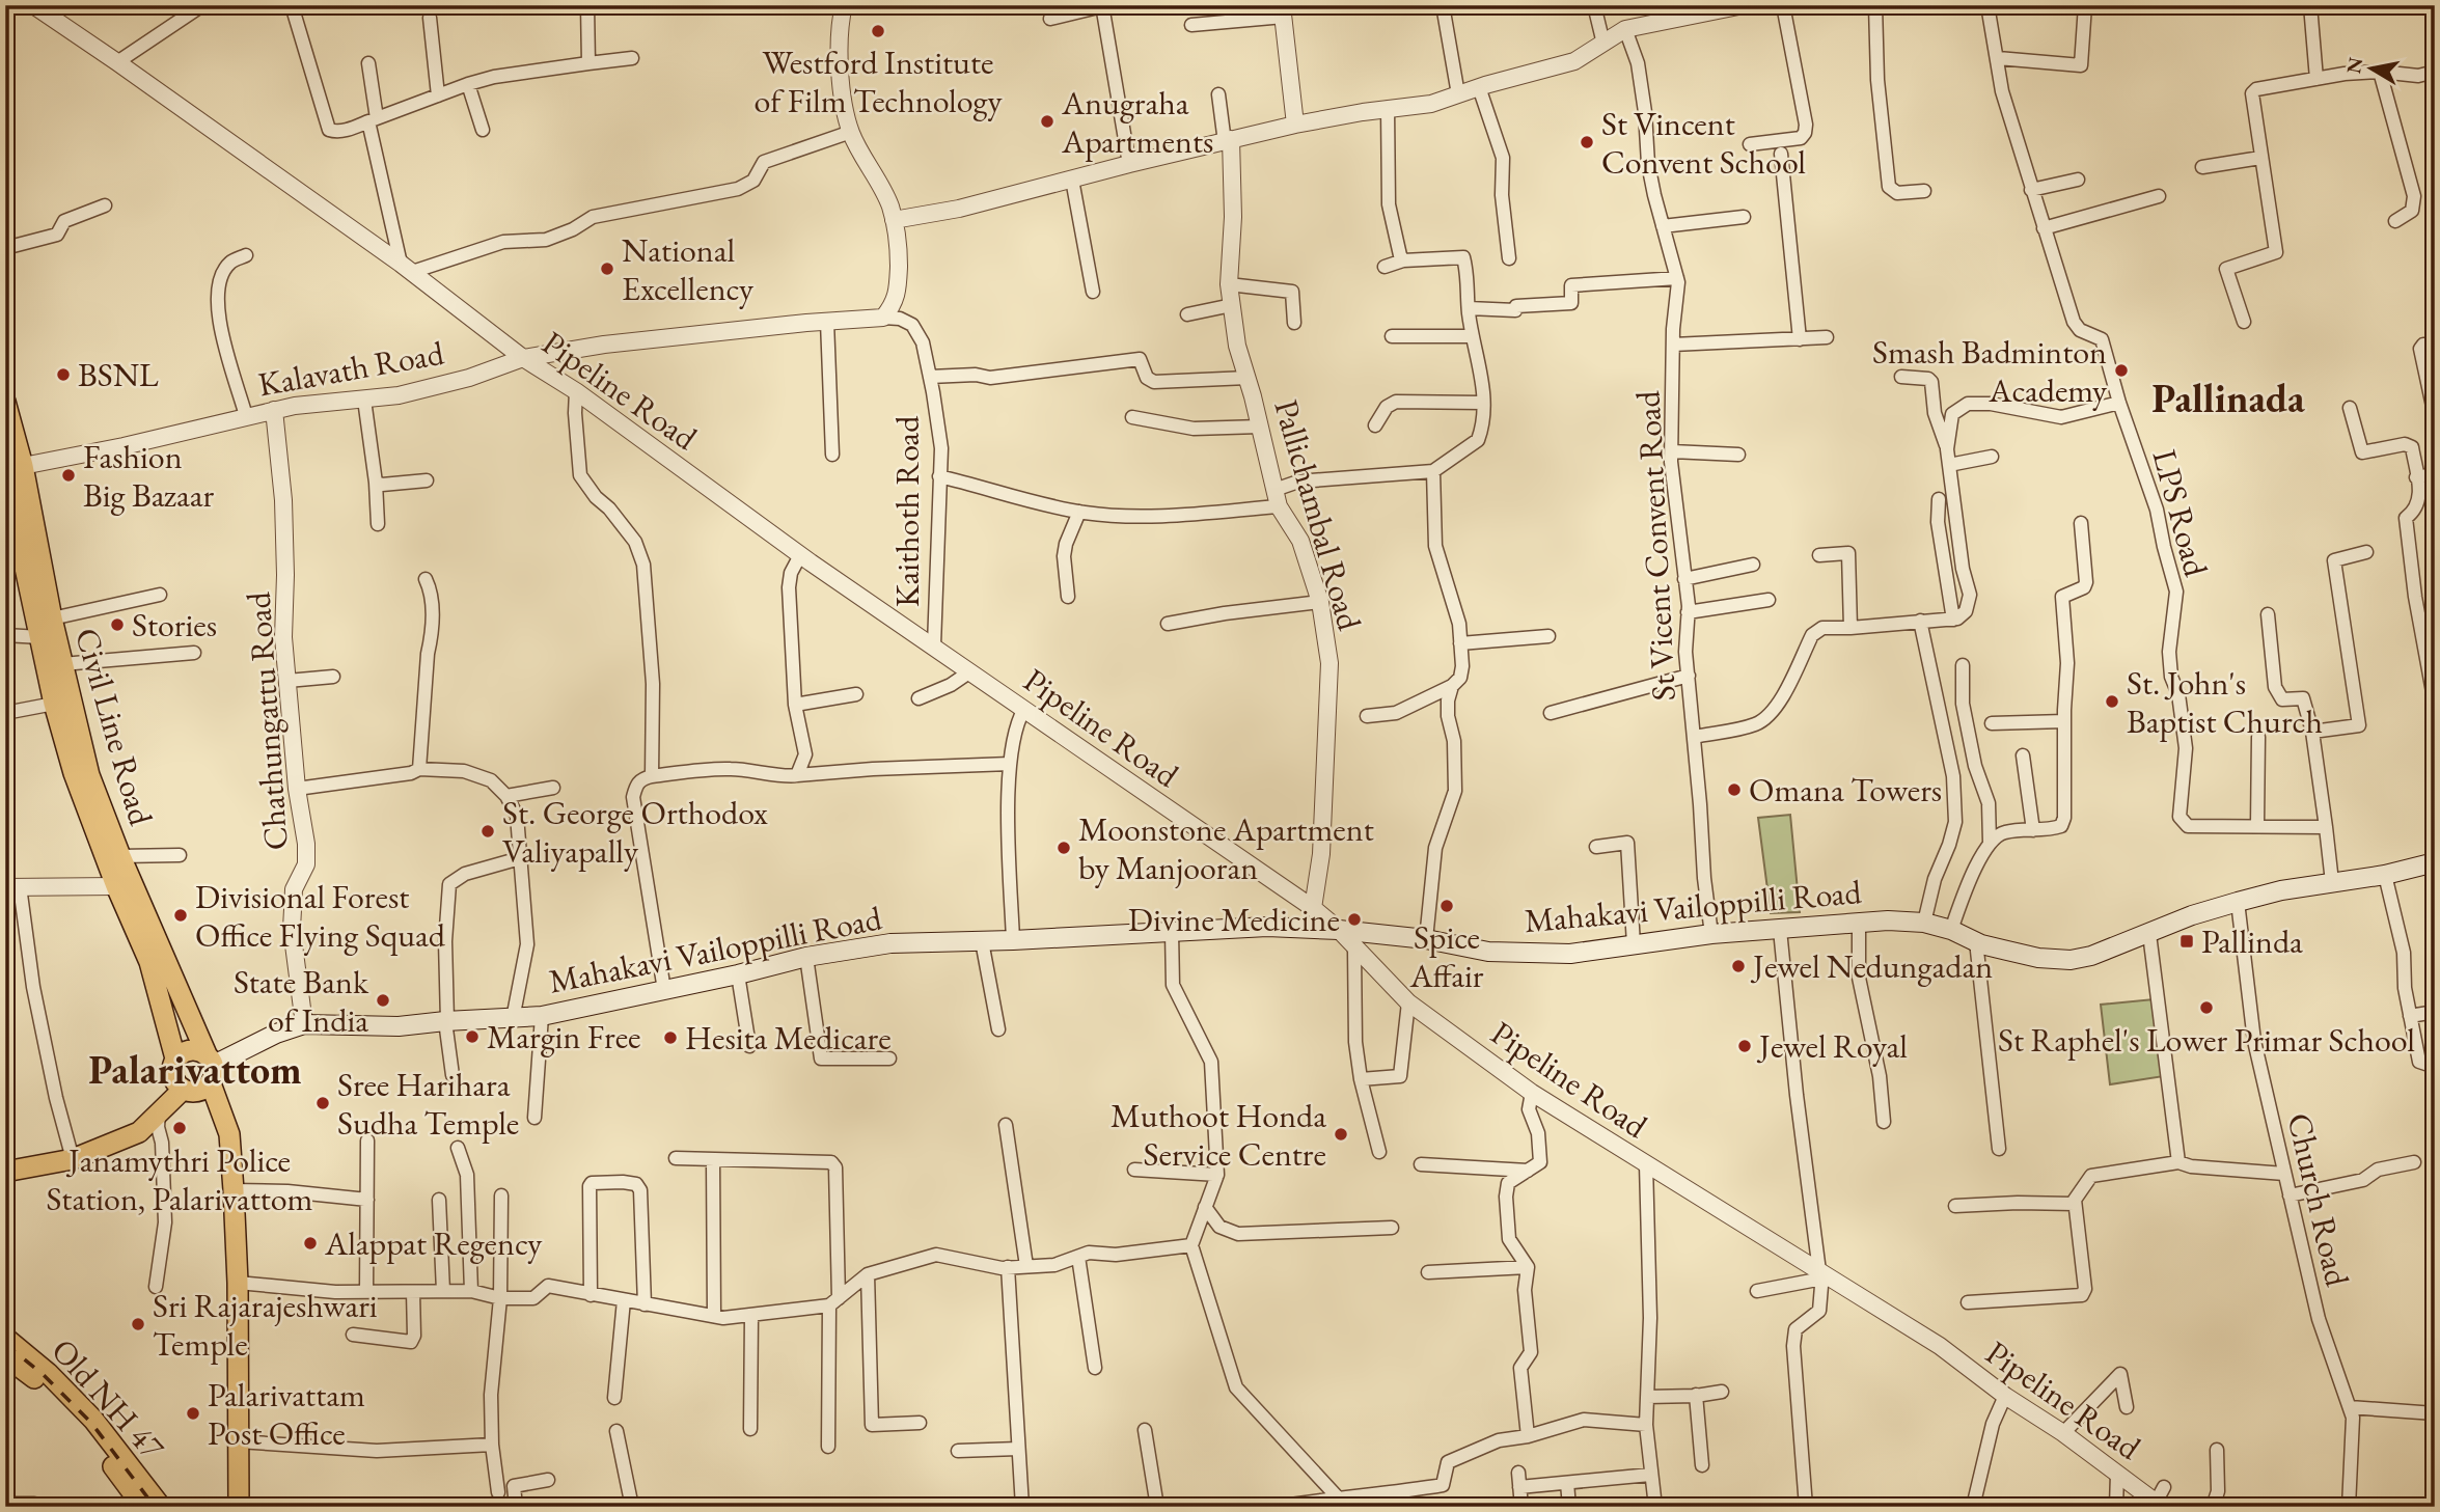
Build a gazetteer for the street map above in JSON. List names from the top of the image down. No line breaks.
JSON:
{"streets":{"main road":["Civil Line Road","Mahakavi Vailoppilli Road","Old NH 47"],"street":["Kalavath Road","Pipeline Road","Kaithoth Road","LPS Road","Pallichambal Road","St Vicent Convent Road","Chathungattu Road","Church Road"]},"crossings":[["Kalavath Road","Pipeline Road"],["Kalavath Road","Kaithoth Road"],["Kalavath Road","Chathungattu Road"],["Kalavath Road","Civil Line Road"],["Pipeline Road","Kaithoth Road"],["Pipeline Road","Pallichambal Road"],["Pipeline Road","Mahakavi Vailoppilli Road"],["St Vicent Convent Road","Mahakavi Vailoppilli Road"],["Chathungattu Road","Mahakavi Vailoppilli Road"],["Civil Line Road","Mahakavi Vailoppilli Road"],["Mahakavi Vailoppilli Road","Church Road"]],"districts":["Pallinada","Palarivattom"],"places":{"other":["Westford Institute of Film Technology","Anugraha Apartments","St Vincent Convent School","National Excellency","Smash Badminton Academy","BSNL","Fashion Big Bazaar","Stories","St. John's Baptist Church","Omana Towers","St. George Orthodox Valiyapally","Moonstone Apartment by Manjooran","Spice Affair","Divisional Forest Office Flying Squad","Divine Medicine","Jewel Nedungadan","State Bank of India","St Raphel's Lower Primar School","Margin Free","Hesita Medicare","Jewel Royal","Sree Harihara Sudha Temple","Janamythri Police Station, Palarivattom","Muthoot Honda Service Centre","Alappat Regency","Sri Rajarajeshwari Temple","Palarivattam Post Office"],"transit":["Pallinda"]},"north":"left"}
